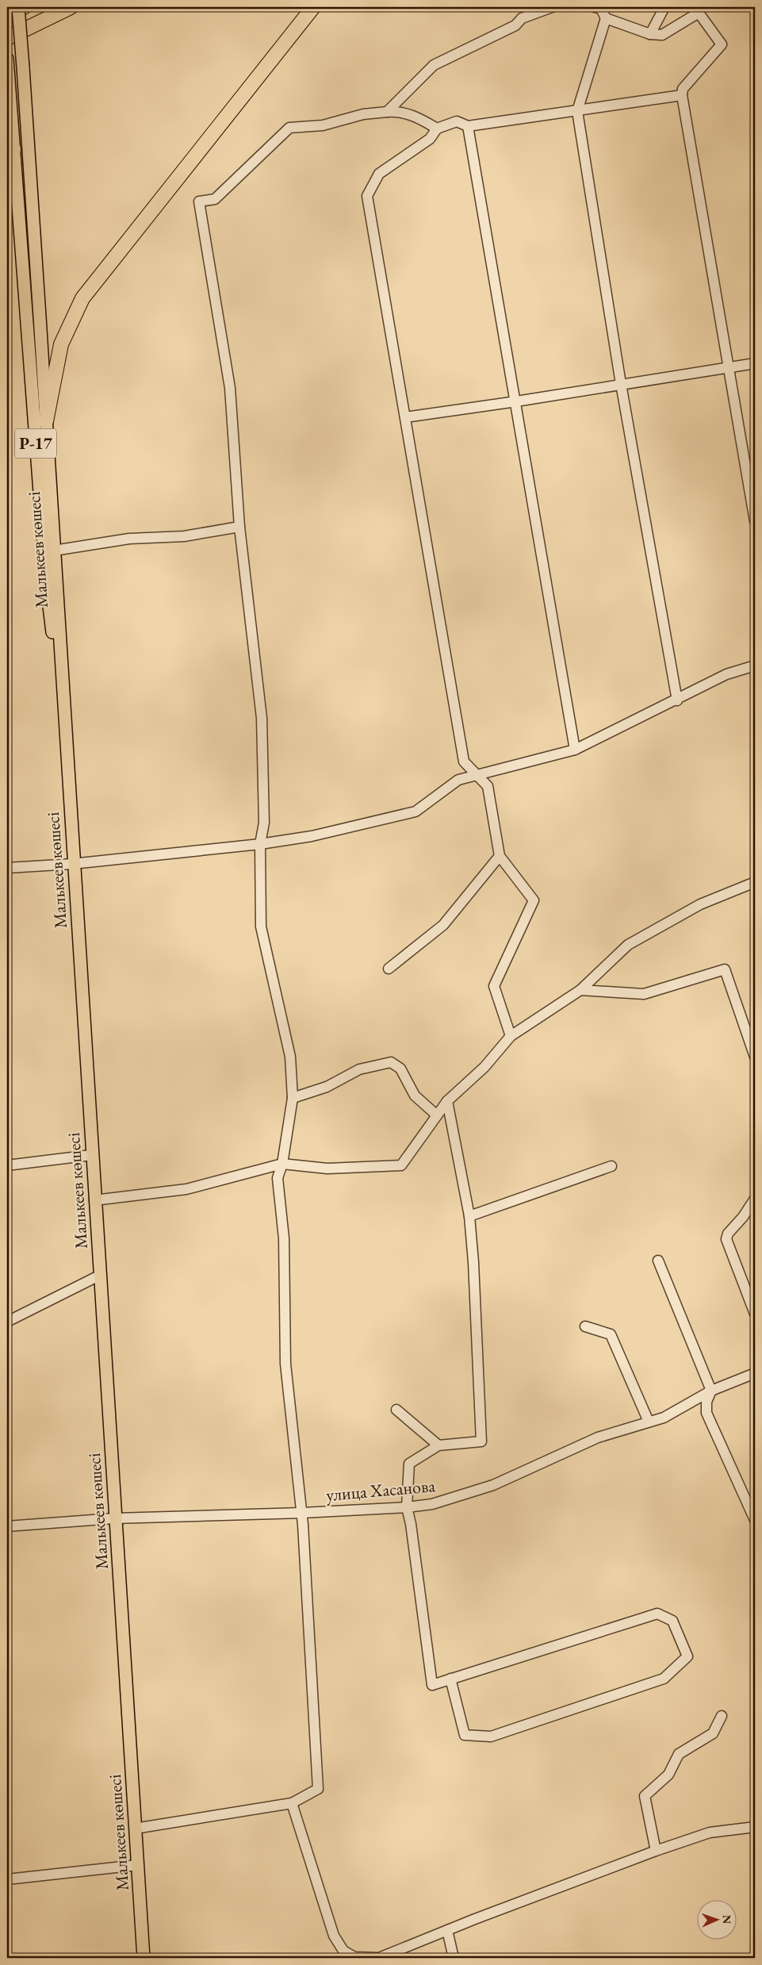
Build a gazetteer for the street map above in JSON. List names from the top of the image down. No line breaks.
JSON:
{"streets":{"main road":["P-17","Малькеев көшесі"],"street":["улица Хасанова"]},"crossings":[["P-17","Малькеев көшесі"],["Малькеев көшесі","улица Хасанова"]],"north":"right"}
